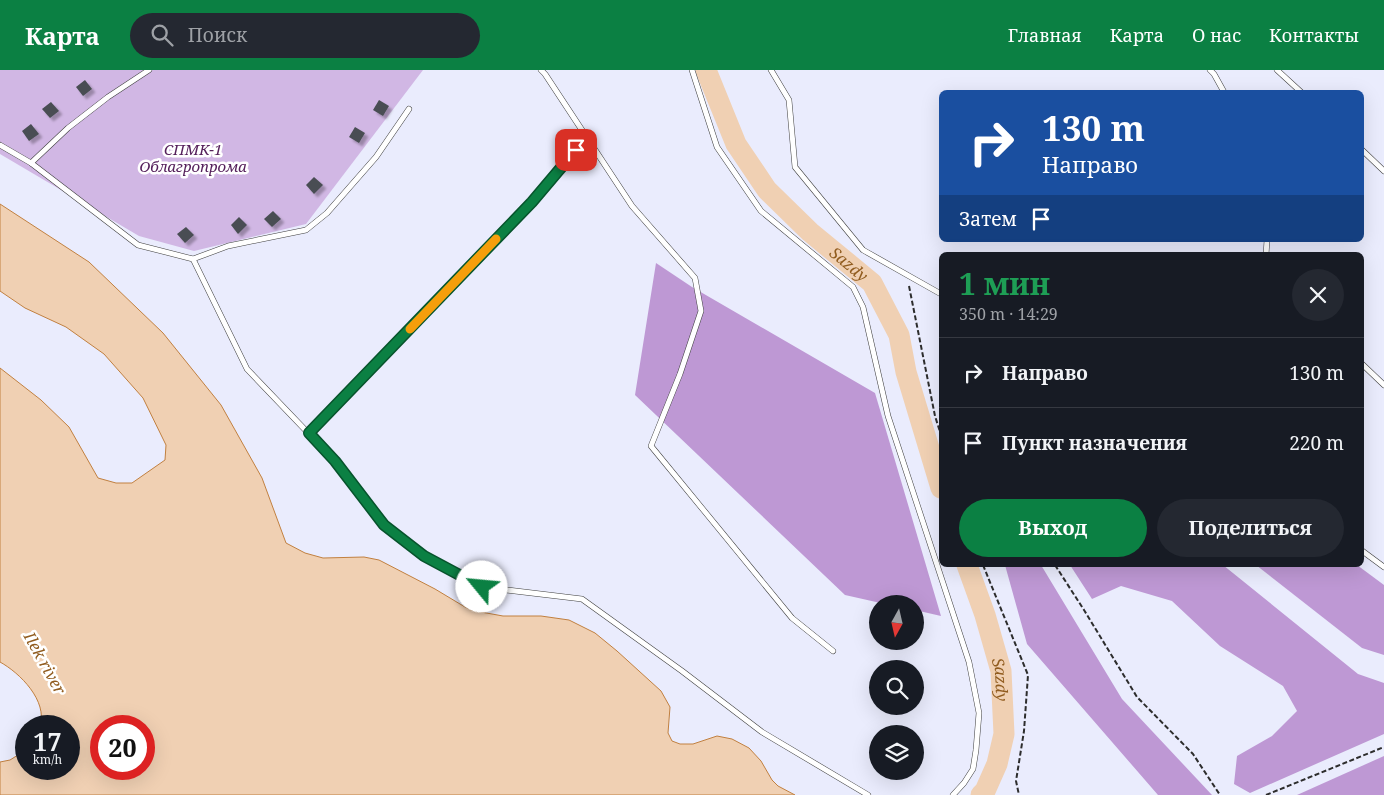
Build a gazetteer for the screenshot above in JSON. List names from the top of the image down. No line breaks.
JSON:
{"water":["Sazdy","Ilek river"],"parks":["СПМК-1 Облагропрома"],"north":"bottom","page":{"header":"Карта","search":"Поиск","nav":["Главная","Карта","О нас","Контакты"],"turn":["130 m","Направо"],"then":"Затем","heading":["1 мин","350 m · 14:29"],"list":[{"name":"Направо","value":"130 m"},{"name":"Пункт назначения","value":"220 m"}],"buttons":["Выход","Поделиться"],"speed":"17 km/h","limit":"20"}}
